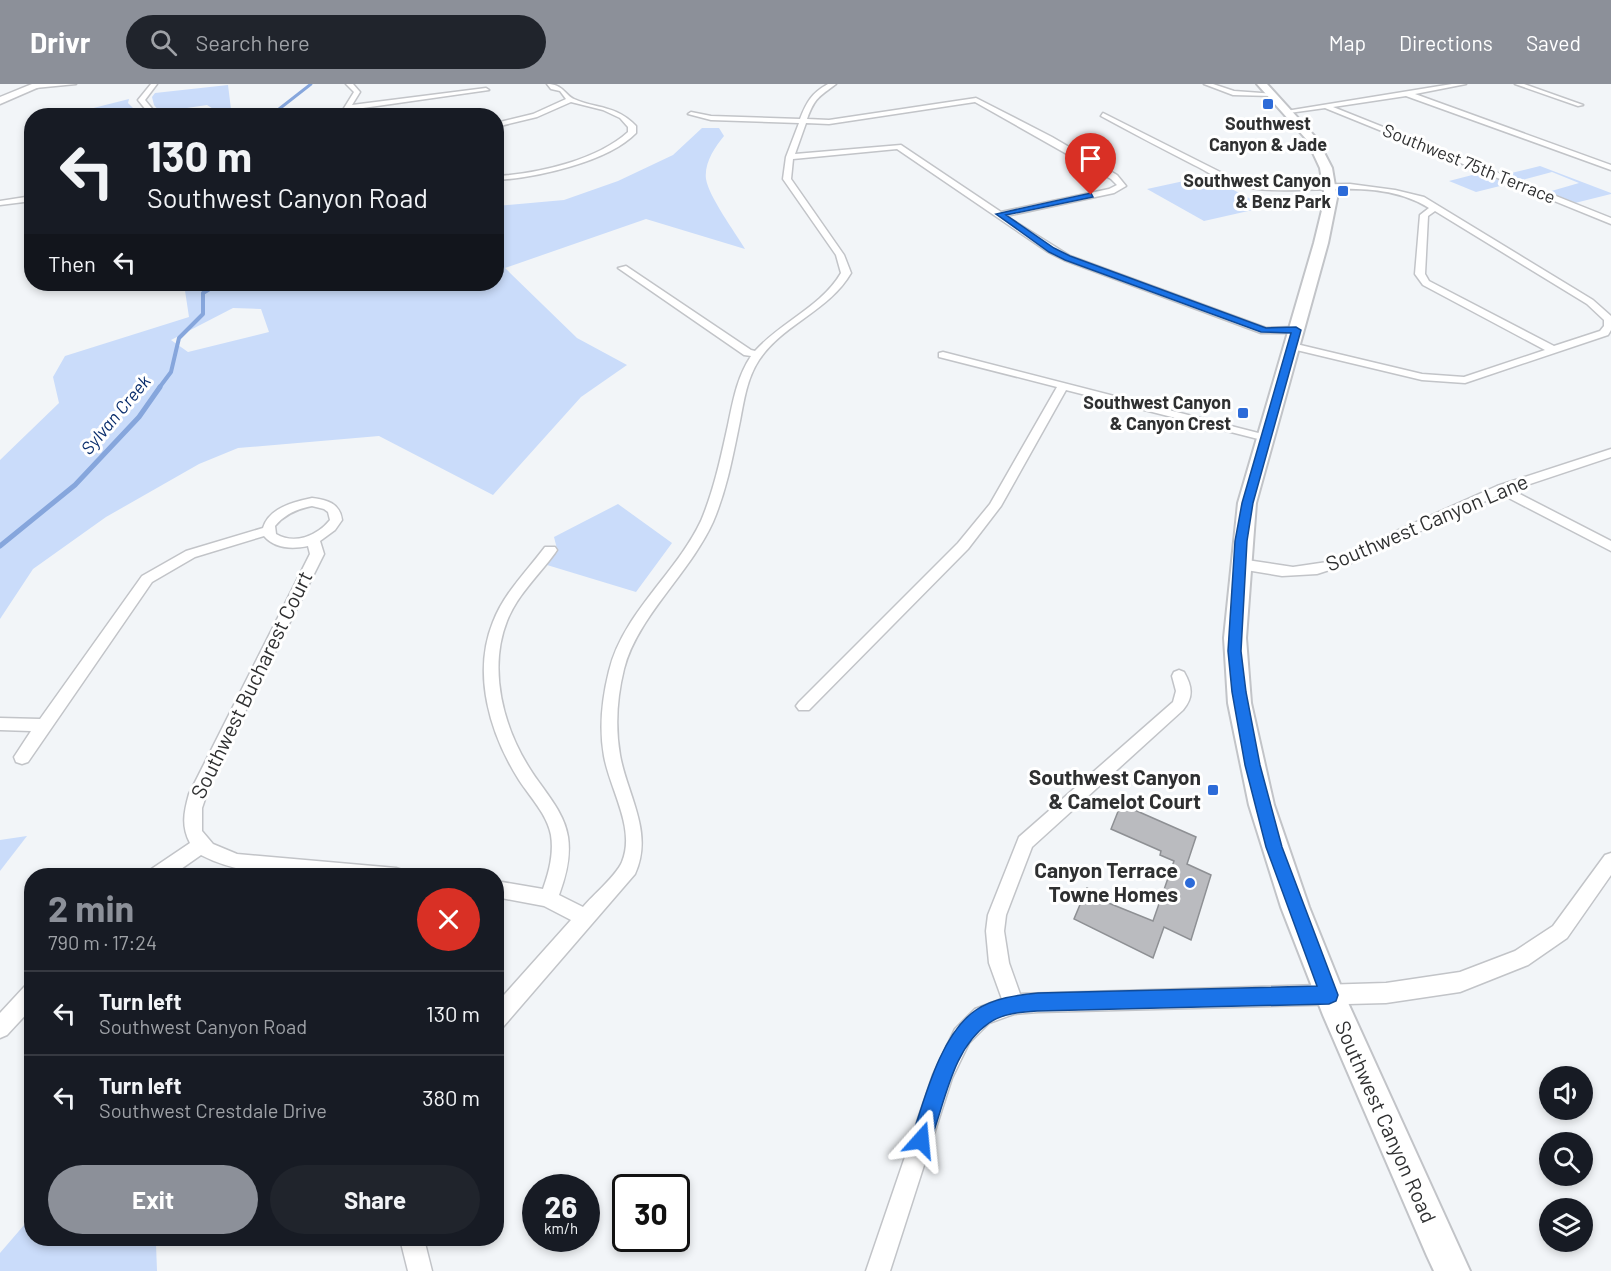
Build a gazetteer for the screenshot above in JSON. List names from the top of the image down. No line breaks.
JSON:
{"streets":{"main road":["Southwest Canyon Road"],"street":["Southwest 75th Terrace","Southwest Canyon Lane","Southwest Bucharest Court"]},"crossings":[["Southwest Canyon Lane","Southwest Canyon Road"]],"water":["Sylvan Creek"],"places":{"transit":["Southwest Canyon & Jade","Southwest Canyon & Benz Park","Southwest Canyon & Canyon Crest","Southwest Canyon & Camelot Court"],"other":["Canyon Terrace Towne Homes"]},"page":{"header":"Drivr","search":"Search here","nav":["Map","Directions","Saved"],"turn":["130 m","Southwest Canyon Road"],"then":"Then","heading":["2 min","790 m · 17:24"],"list":[{"name":"Turn left","note":"Southwest Canyon Road","value":"130 m"},{"name":"Turn left","note":"Southwest Crestdale Drive","value":"380 m"}],"buttons":["Exit","Share"],"speed":"26 km/h","limit":"30"}}
